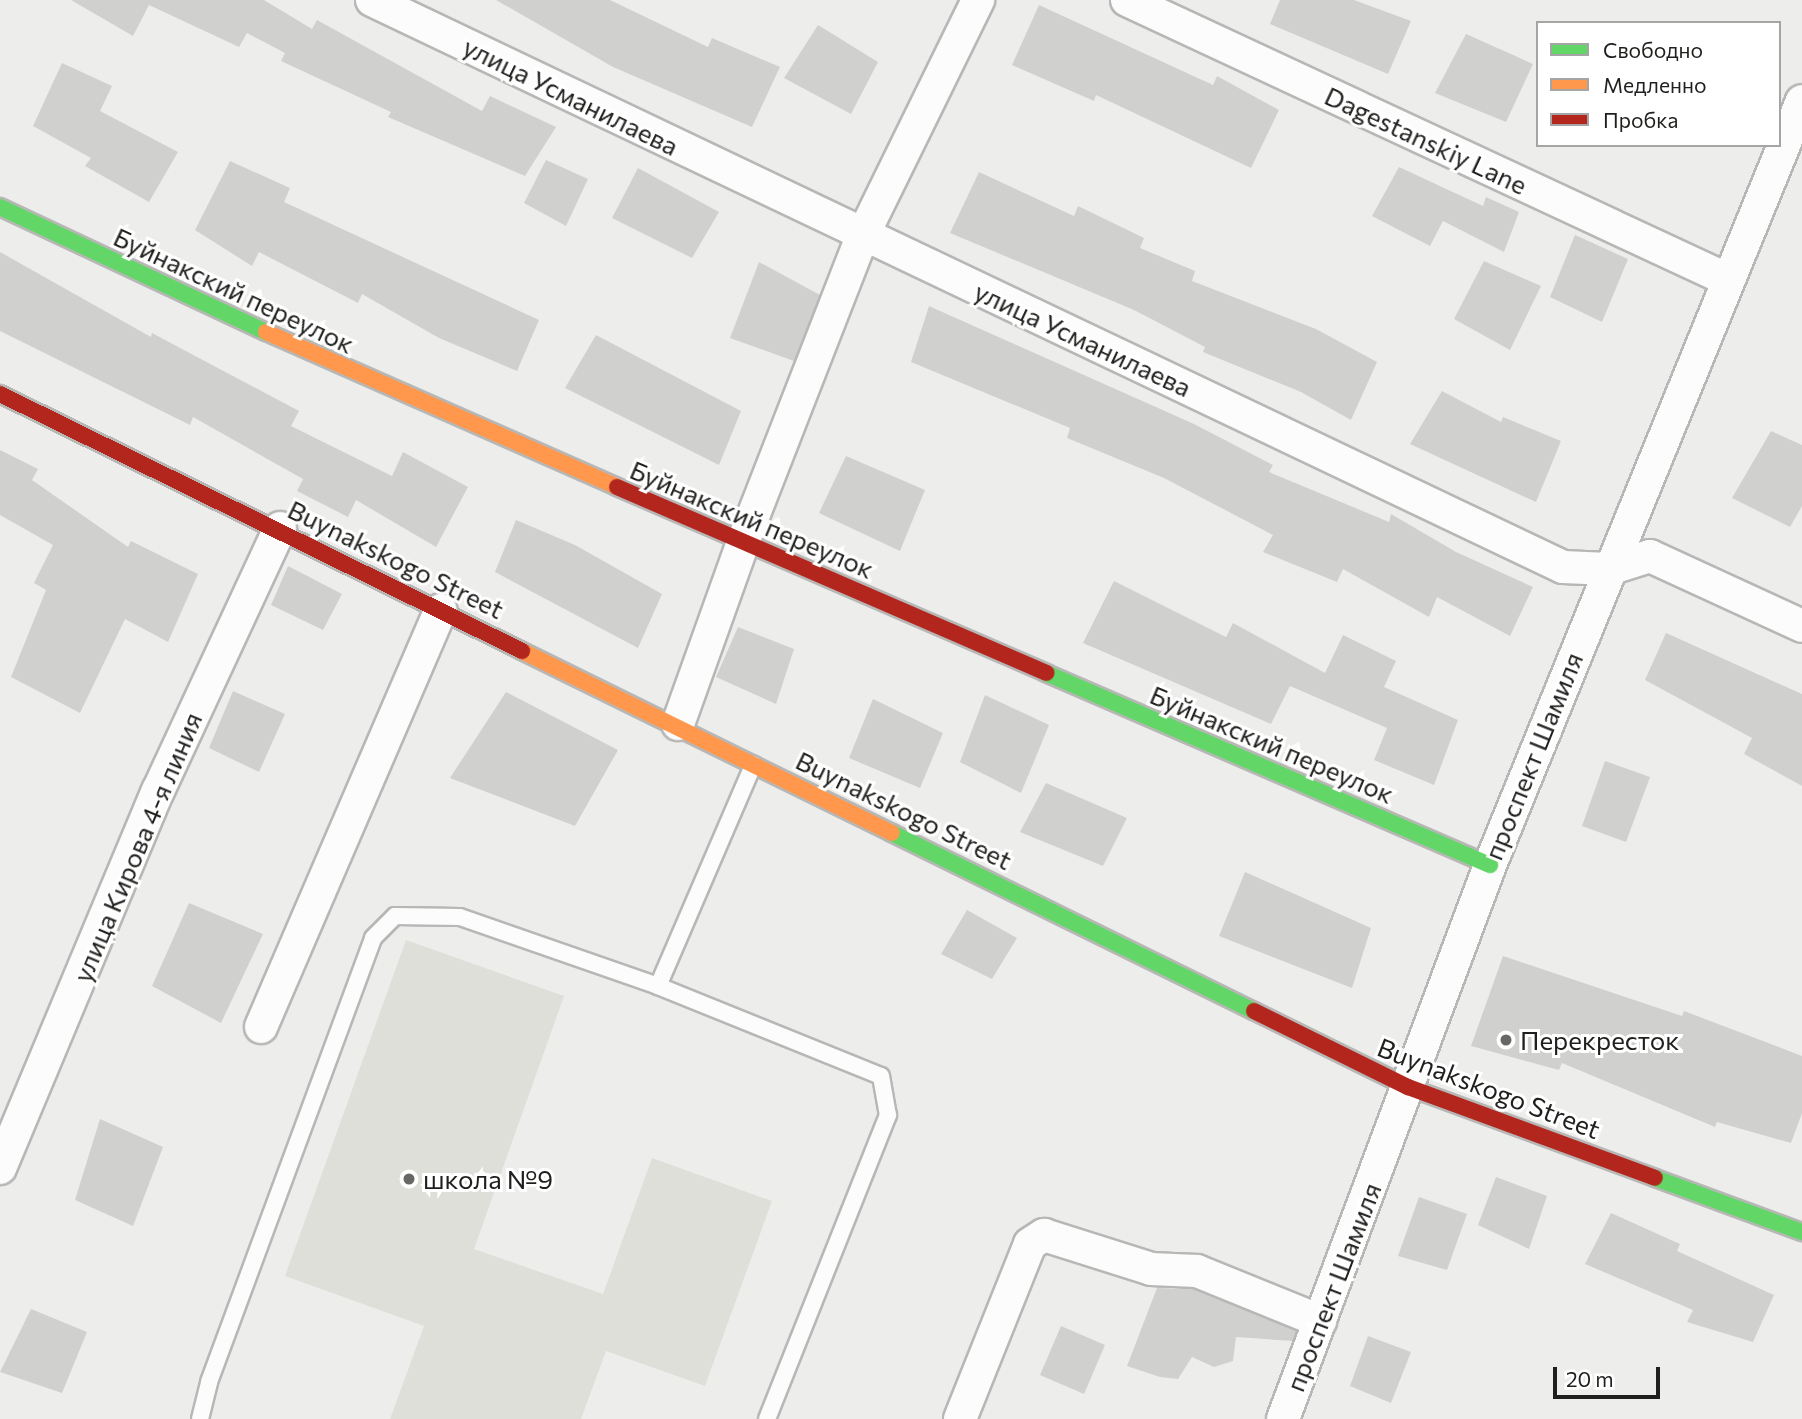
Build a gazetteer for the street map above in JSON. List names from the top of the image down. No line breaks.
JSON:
{"streets":{"street":["улица Усманилаева","Dagestanskiy Lane","Буйнакский переулок","Buynakskogo Street","проспект Шамиля","улица Кирова 4-я линия"]},"crossings":[["улица Усманилаева","проспект Шамиля"],["Dagestanskiy Lane","проспект Шамиля"],["Буйнакский переулок","проспект Шамиля"],["Buynakskogo Street","проспект Шамиля"],["Buynakskogo Street","улица Кирова 4-я линия"]],"places":["Перекресток","школа №9"],"legend":["Свободно","Медленно","Пробка"],"scale_bar":"20 m"}
